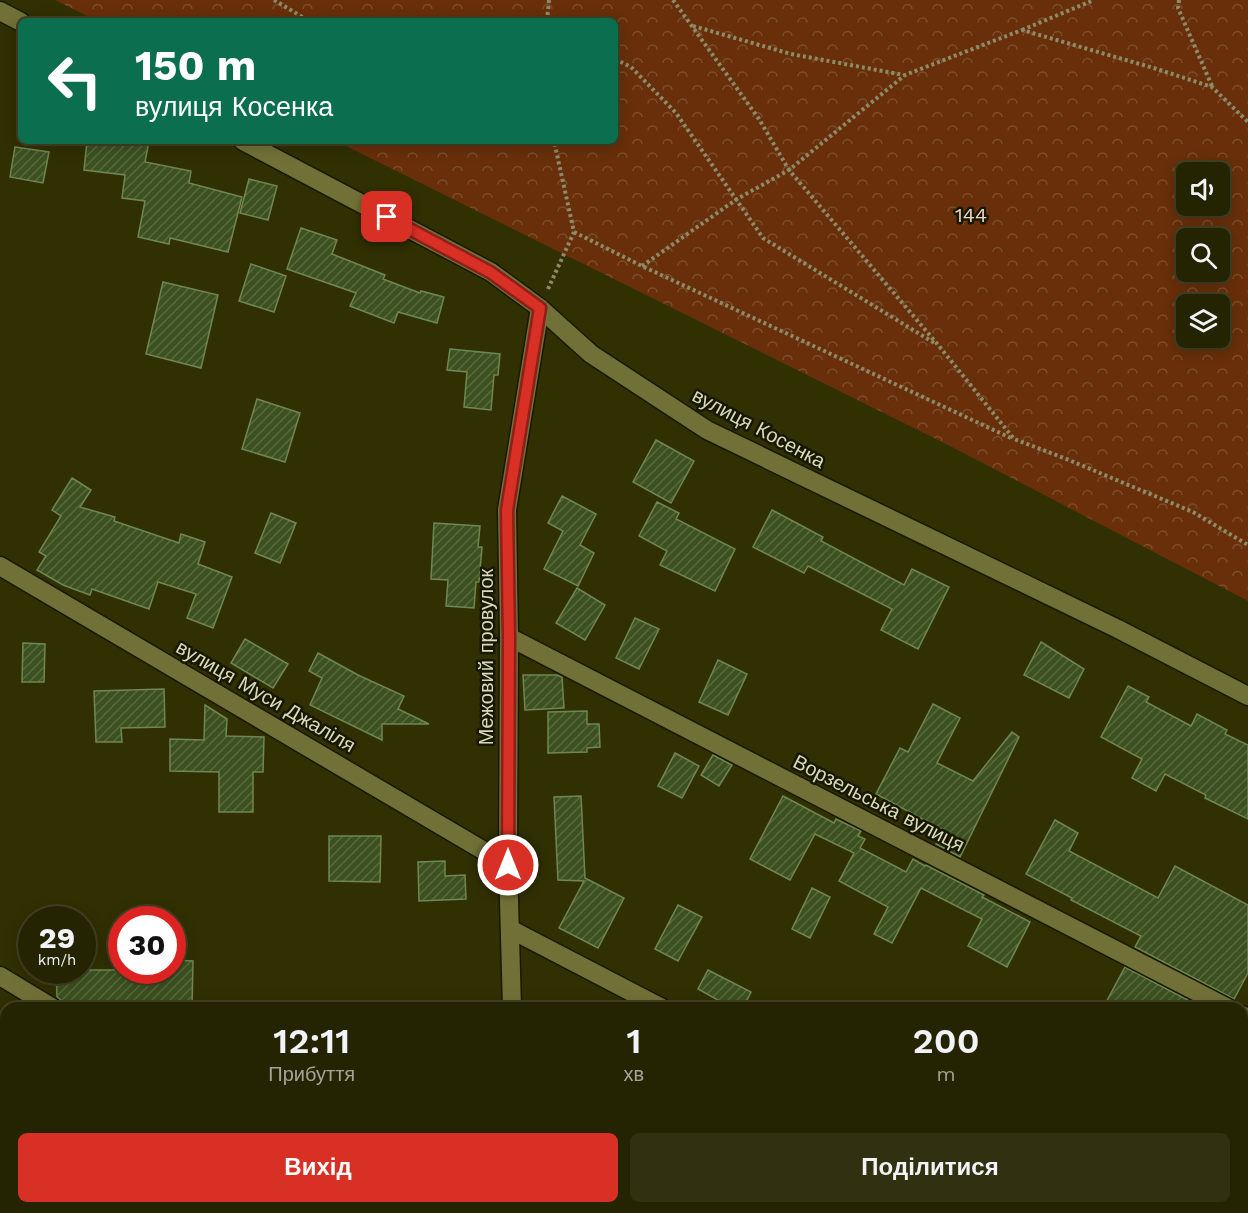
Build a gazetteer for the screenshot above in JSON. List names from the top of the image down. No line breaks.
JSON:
{"streets":{"street":["вулиця Косенка","Межовий провулок","вулиця Муси Джаліля","Ворзельська вулиця"]},"crossings":[["вулиця Косенка","Межовий провулок"],["Межовий провулок","вулиця Муси Джаліля"],["Межовий провулок","Ворзельська вулиця"]],"parks":["144"],"page":{"turn":["150 m","вулиця Косенка"],"speed":"29 km/h","limit":"30","eta":["12:11","Прибуття","1","хв","200","m"],"buttons":["Вихід","Поділитися"]}}
